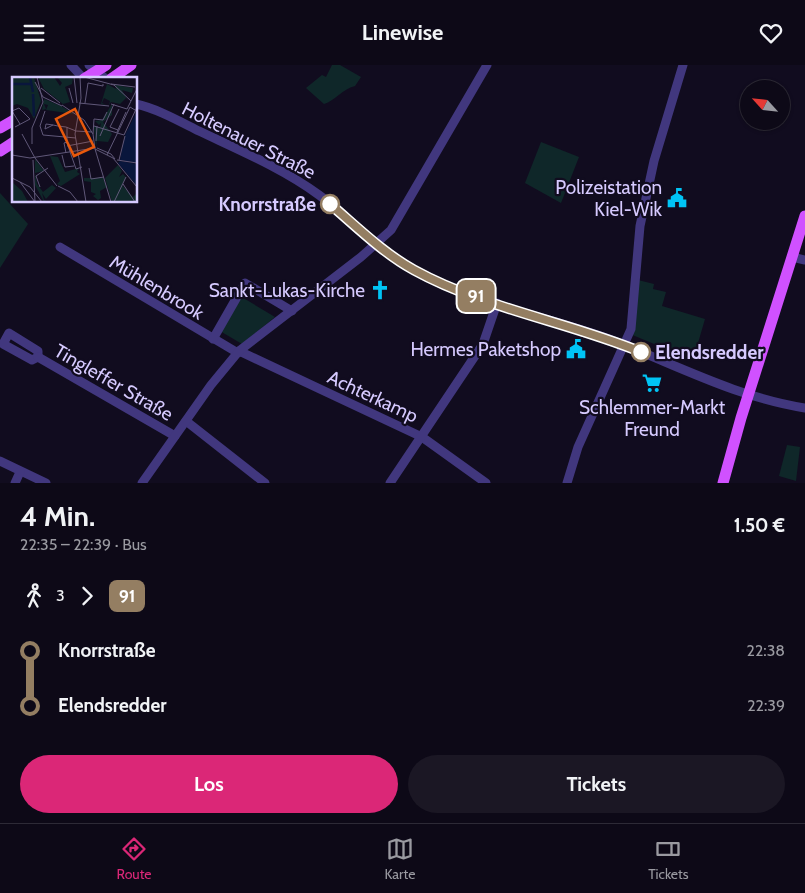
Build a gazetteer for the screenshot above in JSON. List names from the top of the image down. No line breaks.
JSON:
{"streets":{"street":["Holtenauer Straße","Mühlenbrook","Tingleffer Straße","Achterkamp"]},"crossings":[["Mühlenbrook","Achterkamp"]],"places":{"public building":["Polizeistation Kiel-Wik","Hermes Paketshop"],"other":["Knorrstraße","Elendsredder"],"church":["Sankt-Lukas-Kirche"],"supermarket":["Schlemmer-Markt Freund"]},"lines":["bus line 91"],"north":"top left","page":{"header":"Linewise","on_map":"91","heading":["4 Min.","22:35 – 22:39 · Bus","1.50 €"],"legs":["3","91"],"list":[{"name":"Knorrstraße","value":"22:38"},{"name":"Elendsredder","value":"22:39"}],"buttons":["Los","Tickets"],"tabs":["Route","Karte","Tickets"]}}
